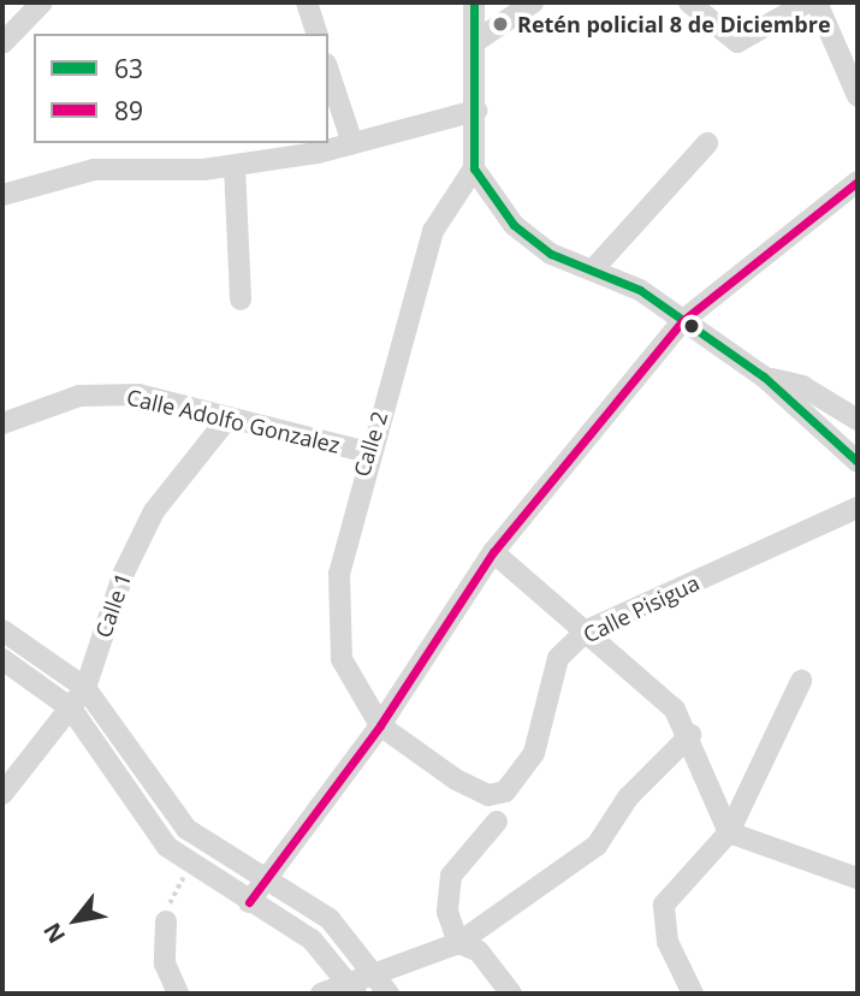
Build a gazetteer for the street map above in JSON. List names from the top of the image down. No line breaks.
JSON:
{"streets":{"street":["Calle Adolfo Gonzalez","Calle 2","Calle 1","Calle Pisigua"]},"crossings":[["Calle Adolfo Gonzalez","Calle 2"],["Calle Adolfo Gonzalez","Calle 1"],["Calle 2","Calle Pisigua"]],"places":["Retén policial 8 de Diciembre"],"lines":["transit line 63","transit line 89"],"legend":["63","89"],"north":"bottom left"}
